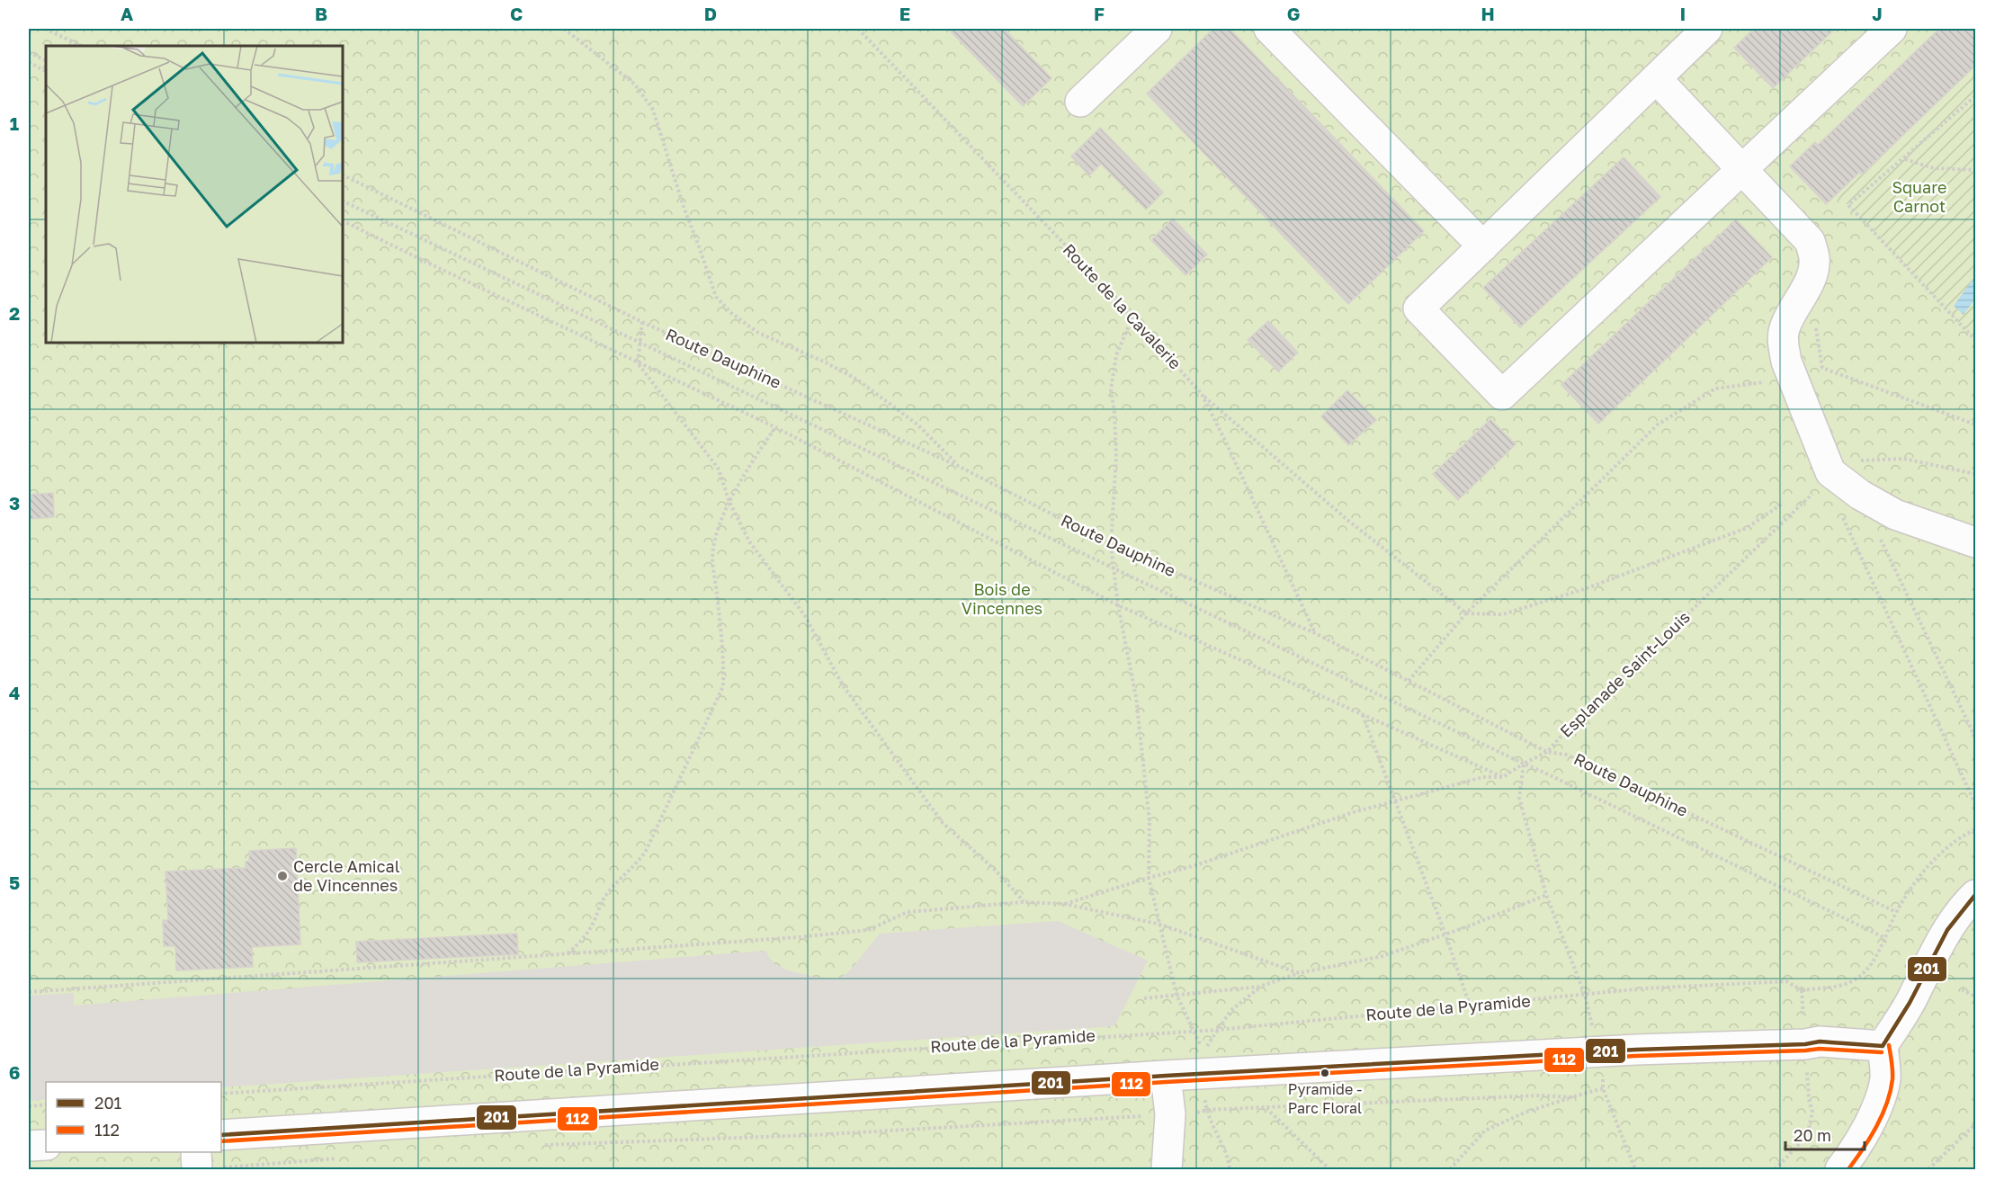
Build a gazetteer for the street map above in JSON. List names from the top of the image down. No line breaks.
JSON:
{"streets":{"path":["Route de la Cavalerie","Route Dauphine","Esplanade Saint-Louis","Route de la Pyramide"]},"crossings":[["Route de la Cavalerie","Route Dauphine"],["Route Dauphine","Esplanade Saint-Louis"]],"parks":["Square Carnot","Bois de Vincennes"],"places":["Cercle Amical de Vincennes","Pyramide - Parc Floral"],"lines":["transit line 201","transit line 112"],"legend":["201","112"],"scale_bar":"20 m","grid":{"columns":["A","B","C","D","E","F","G","H","I","J"],"rows":["1","2","3","4","5","6"]}}
